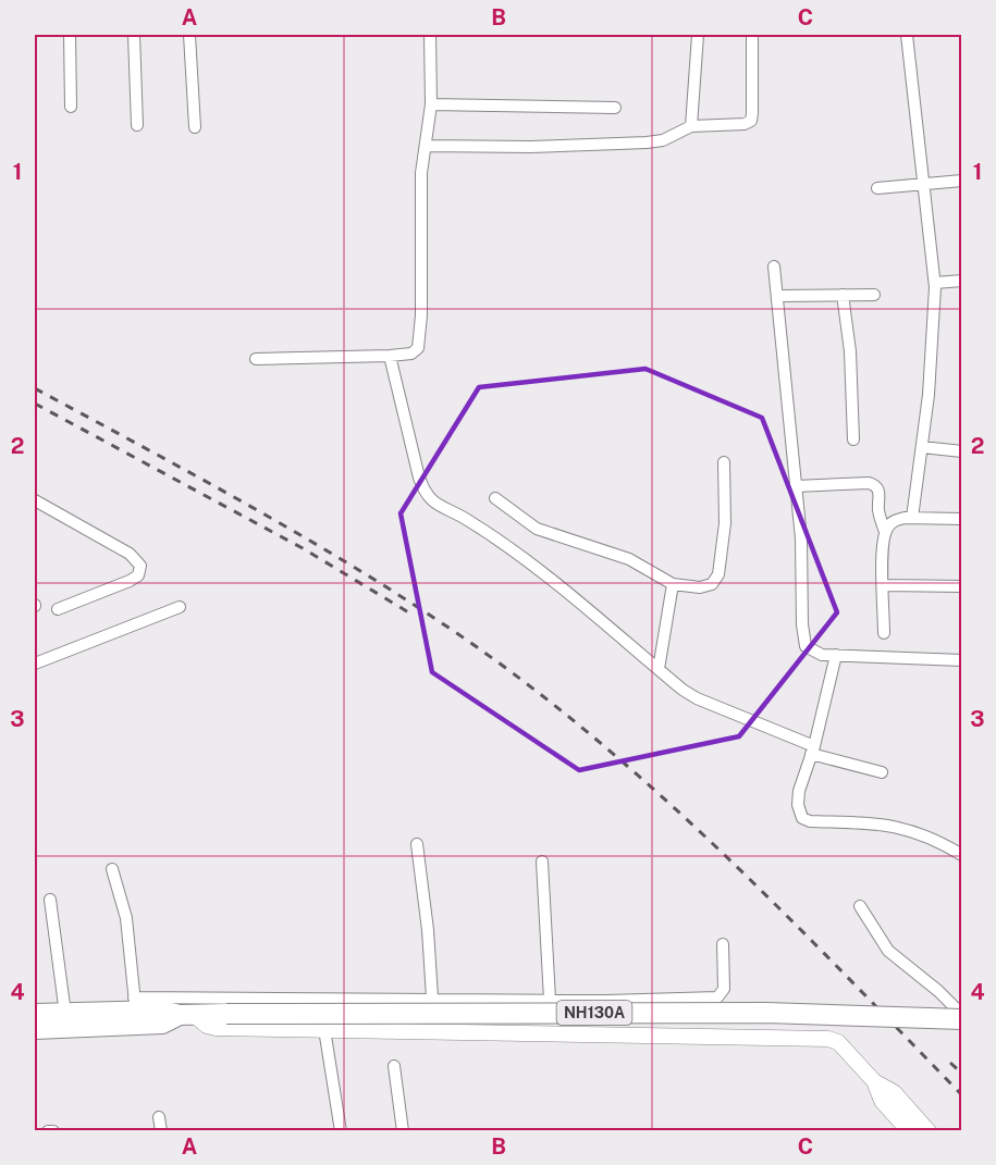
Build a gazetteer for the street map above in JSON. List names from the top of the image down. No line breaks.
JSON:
{"streets":{"highway":["NH130A"]},"grid":{"columns":["A","B","C"],"rows":["1","2","3","4"]}}
